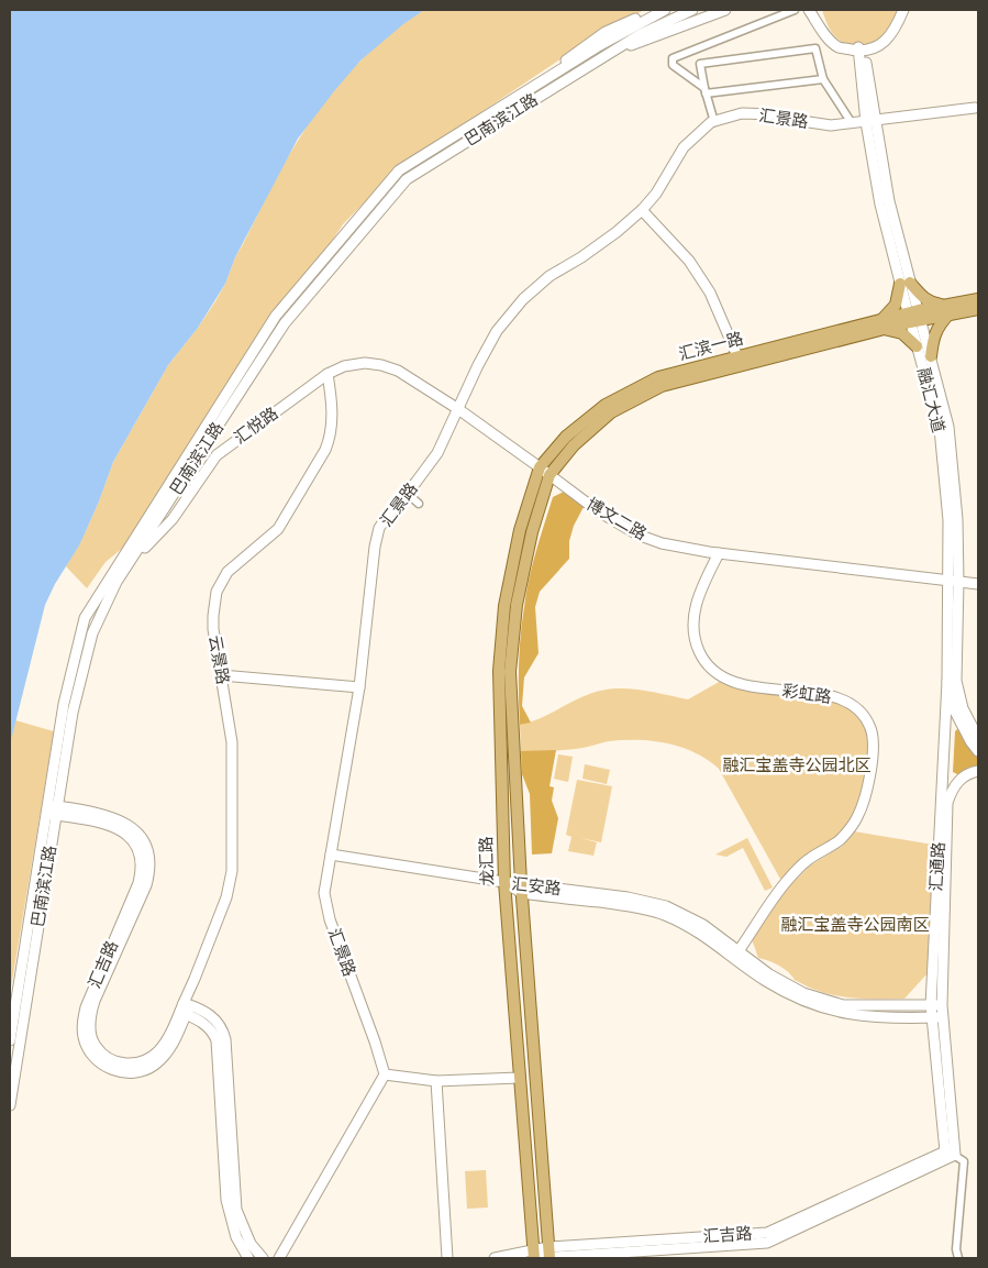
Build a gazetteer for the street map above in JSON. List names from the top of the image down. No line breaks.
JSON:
{"streets":{"main road":["汇滨一路","龙汇路"],"street":["汇景路","巴南滨江路","融汇大道","汇悦路","博文二路","云景路","彩虹路","汇通路","汇安路","汇吉路"]},"crossings":[["汇景路","融汇大道"],["汇景路","博文二路"],["汇景路","汇安路"],["巴南滨江路","汇悦路"],["巴南滨江路","汇吉路"],["汇滨一路","融汇大道"],["汇滨一路","博文二路"],["汇滨一路","龙汇路"],["融汇大道","博文二路"],["融汇大道","汇通路"],["汇悦路","博文二路"],["汇悦路","云景路"],["博文二路","云景路"],["博文二路","彩虹路"],["博文二路","龙汇路"],["云景路","汇吉路"],["彩虹路","汇安路"],["龙汇路","汇安路"],["龙汇路","汇吉路"],["汇通路","汇安路"],["汇通路","汇吉路"]],"parks":["融汇宝盖寺公园北区","融汇宝盖寺公园南区"]}
